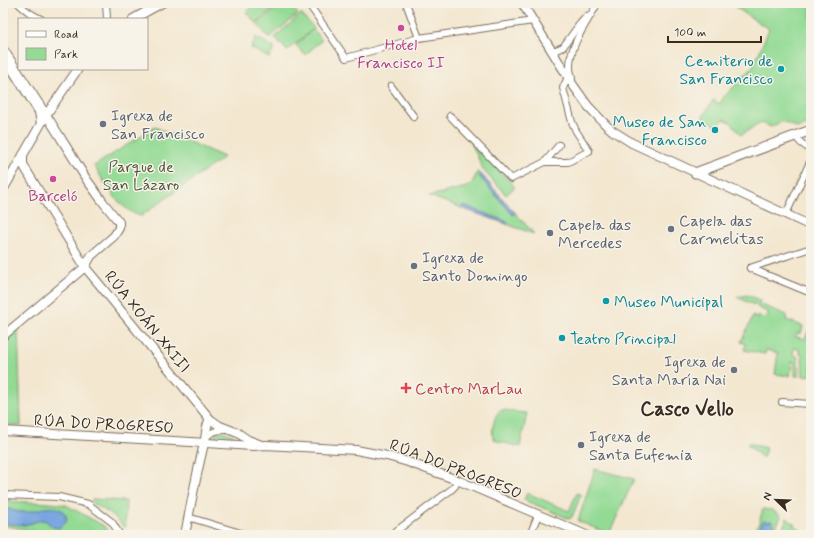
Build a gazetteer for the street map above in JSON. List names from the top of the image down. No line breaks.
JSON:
{"streets":{"street":["RÚA XOÁN XXIII","RÚA DO PROGRESO"]},"crossings":[["RÚA XOÁN XXIII","RÚA DO PROGRESO"]],"districts":["Casco Vello"],"parks":["Parque de San Lázaro"],"places":{"other":["Hotel Francisco II","Cemiterio de San Francisco","Igrexa de San Francisco","Museo de San Francisco","Barceló","Capela das Carmelitas","Capela das Mercedes","Igrexa de Santo Domingo","Museo Municipal","Teatro Principal","Igrexa de Santa María Nai","Igrexa de Santa Eufemia"],"health":["Centro MarLau"]},"legend":["Road","Park"],"scale_bar":"100 m","north":"top left"}
